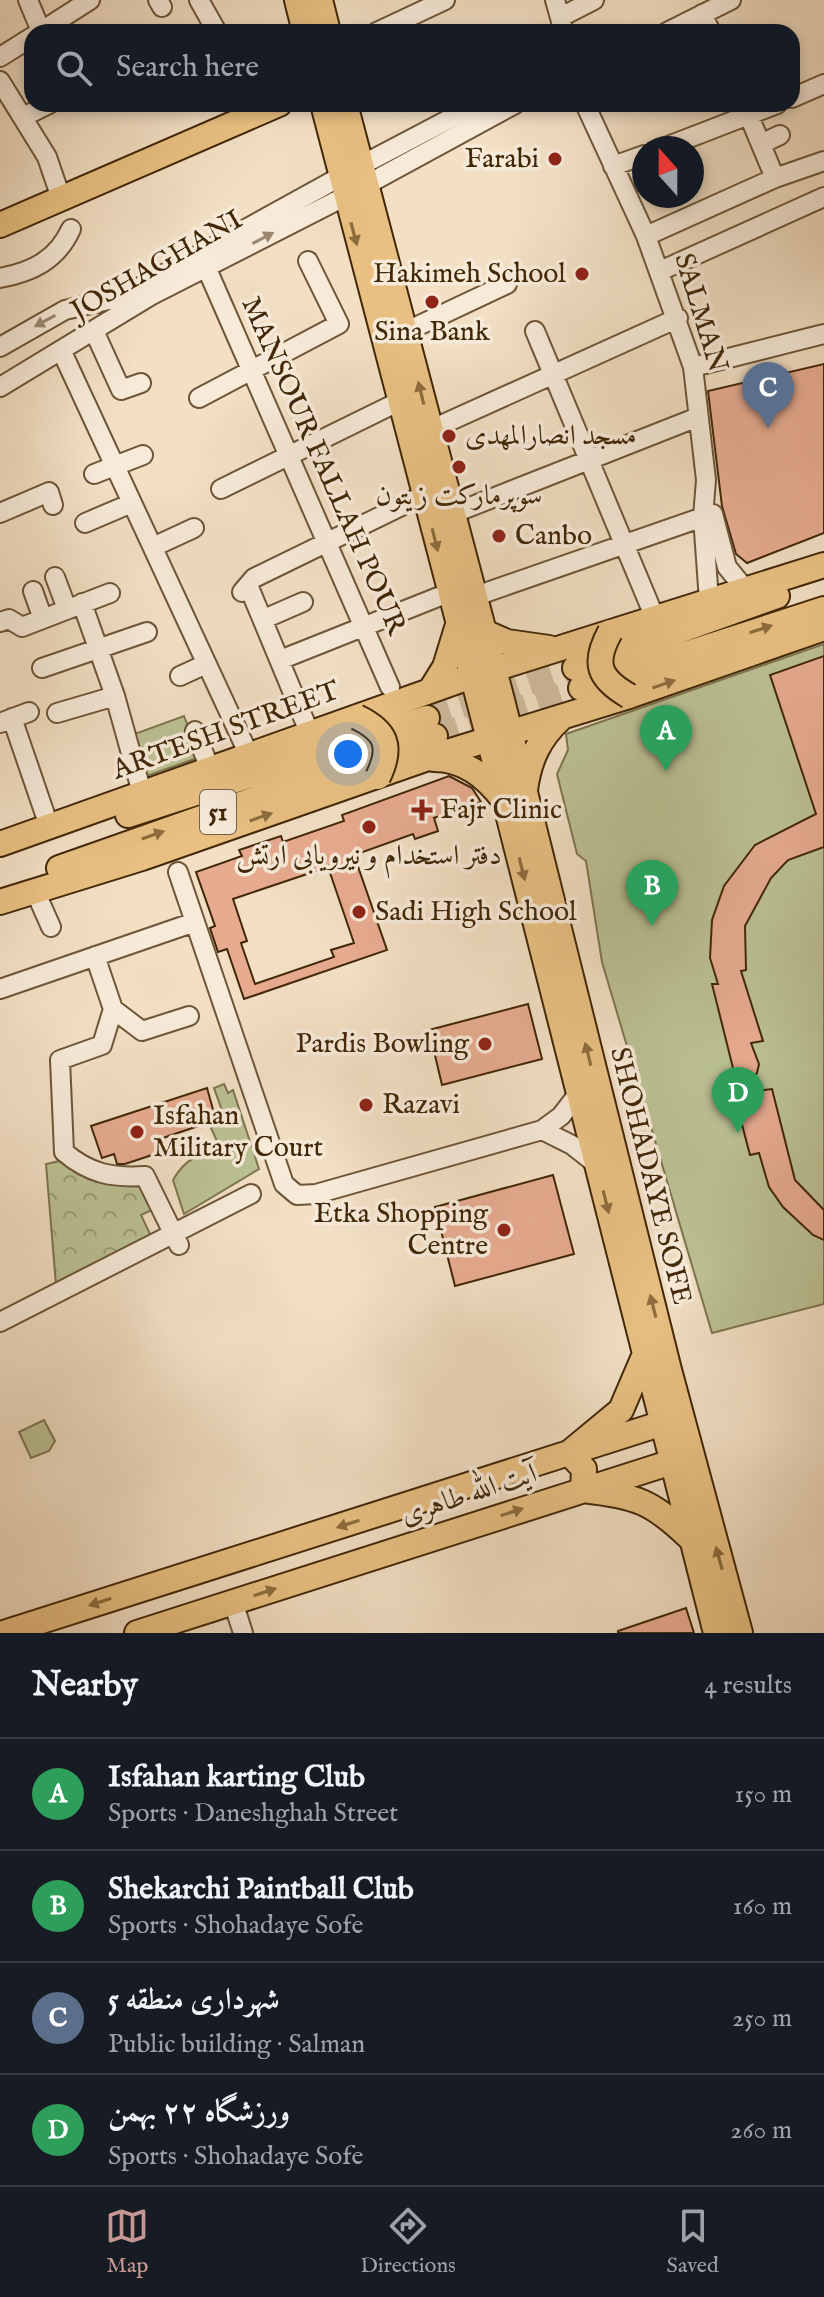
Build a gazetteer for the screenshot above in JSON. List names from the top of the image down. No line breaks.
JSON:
{"streets":{"main road":["ARTESH STREET","51","SHOHADAYE SOFE","آیت الله طاهری"],"street":["JOSHAGHANI","SALMAN","MANSOUR FALLAH POUR"]},"crossings":[["JOSHAGHANI","MANSOUR FALLAH POUR"],["SALMAN","ARTESH STREET"],["ARTESH STREET","SHOHADAYE SOFE"],["SHOHADAYE SOFE","آیت الله طاهری"]],"places":{"other":["Farabi","Hakimeh School","Sina Bank","مسجد انصارالمهدی","سوپرمارکت زیتون","Canbo","دفتر استخدام و نیرویابی ارتش","Sadi High School","Pardis Bowling","Razavi","Isfahan Military Court","Etka Shopping Centre"],"health":["Fajr Clinic"]},"north":"top","page":{"search":"Search here","pins":["C","A","B","D"],"heading":["Nearby","4 results"],"list":[{"mark":"A","name":"Isfahan karting Club","note":"Sports · Daneshghah Street","value":"150 m"},{"mark":"B","name":"Shekarchi Paintball Club","note":"Sports · Shohadaye Sofe","value":"160 m"},{"mark":"C","name":"شهرداری منطقه 5","note":"Public building · Salman","value":"250 m"},{"mark":"D","name":"ورزشگاه ۲۲ بهمن","note":"Sports · Shohadaye Sofe","value":"260 m"}],"nav":["Map","Directions","Saved"]}}
